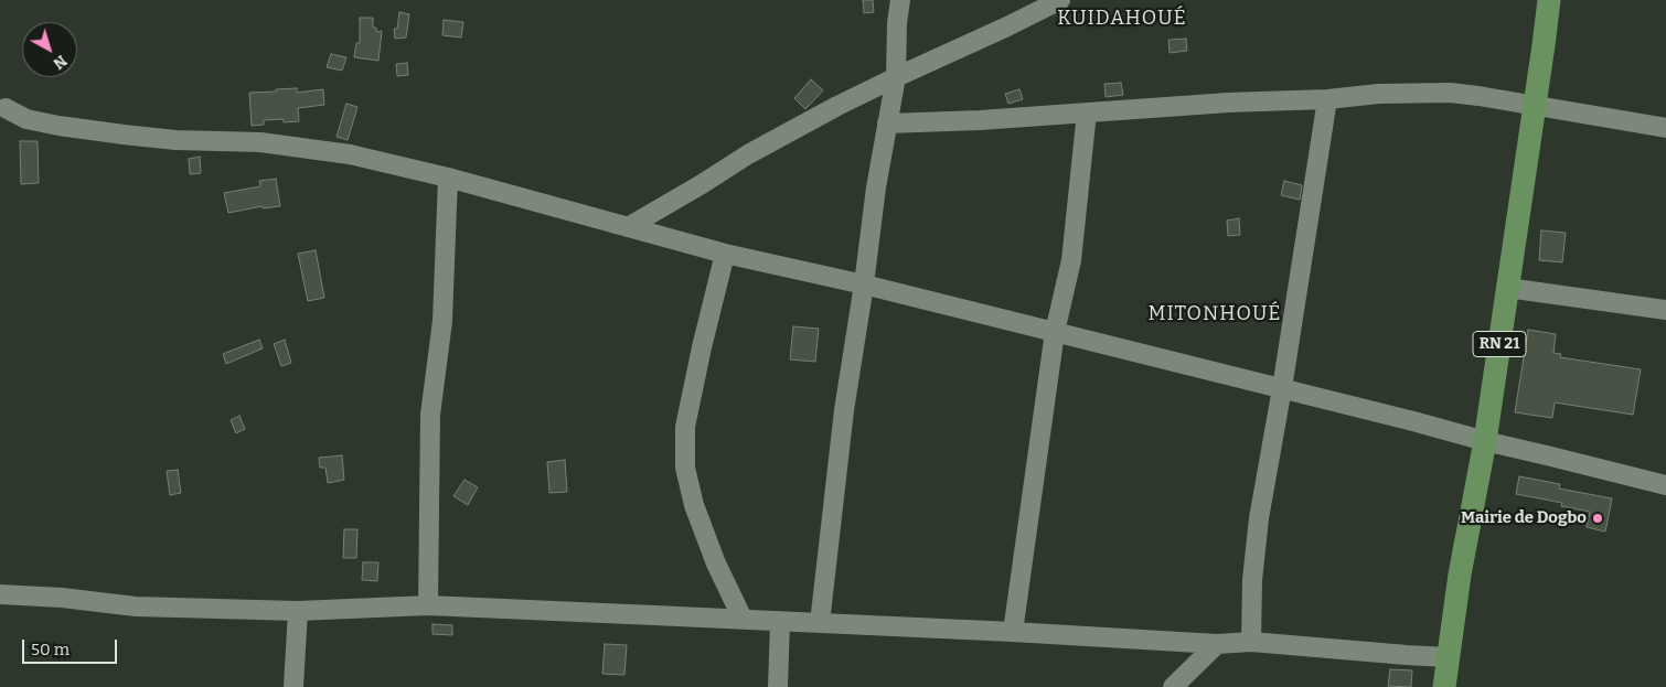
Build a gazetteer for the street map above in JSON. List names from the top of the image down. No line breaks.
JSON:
{"streets":{"main road":["RN 21"]},"districts":["KUIDAHOUÉ","MITONHOUÉ"],"places":["Mairie de Dogbo"],"scale_bar":"50 m","north":"bottom right"}
